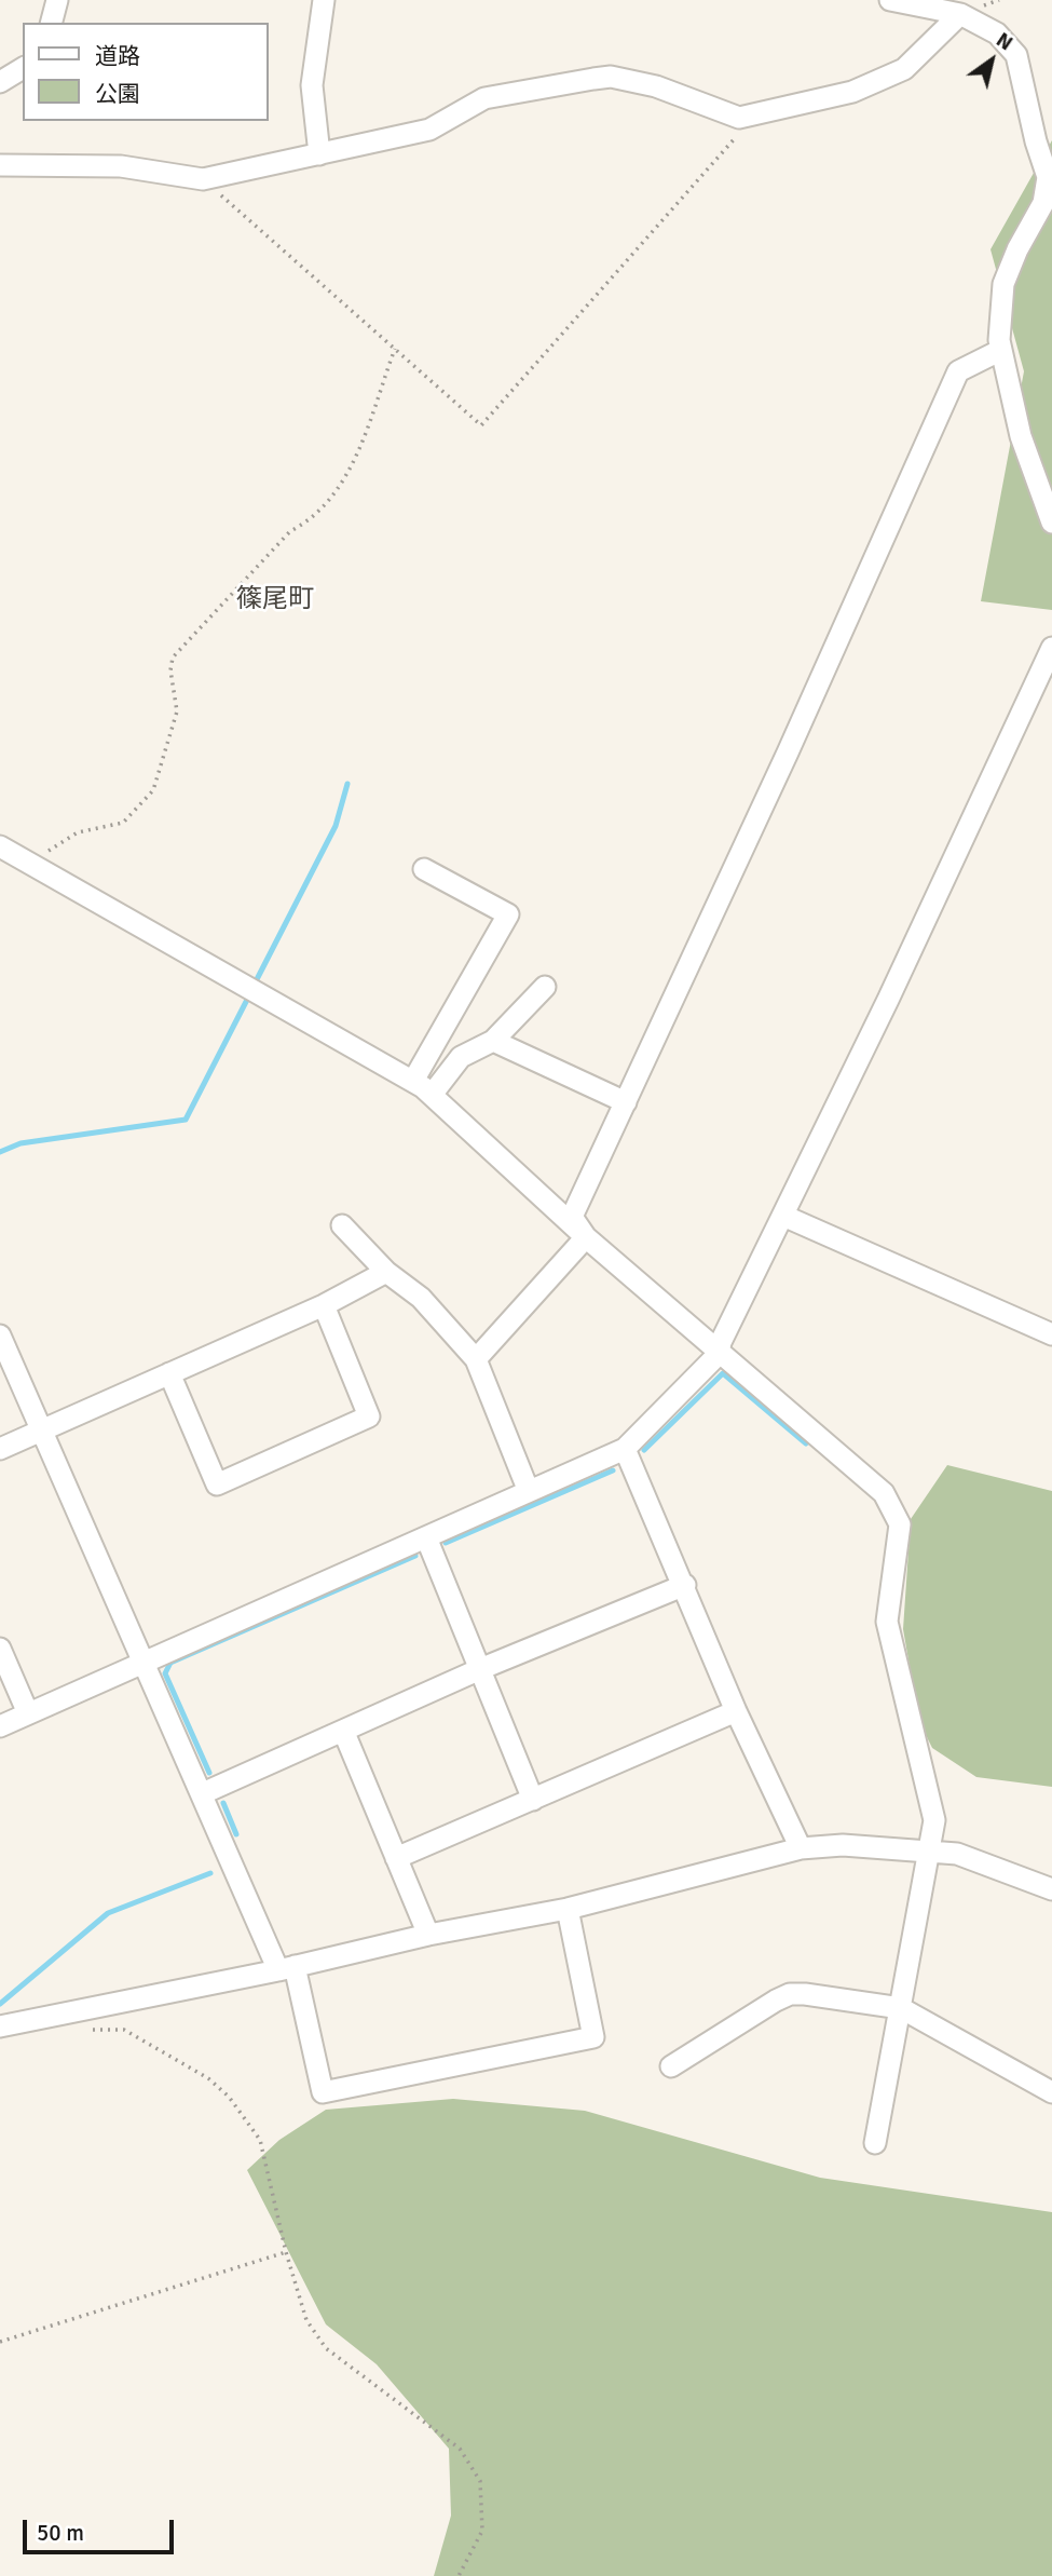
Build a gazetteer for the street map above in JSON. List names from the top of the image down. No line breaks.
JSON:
{"districts":["篠尾町"],"legend":["道路","公園"],"scale_bar":"50 m","north":"top right"}
